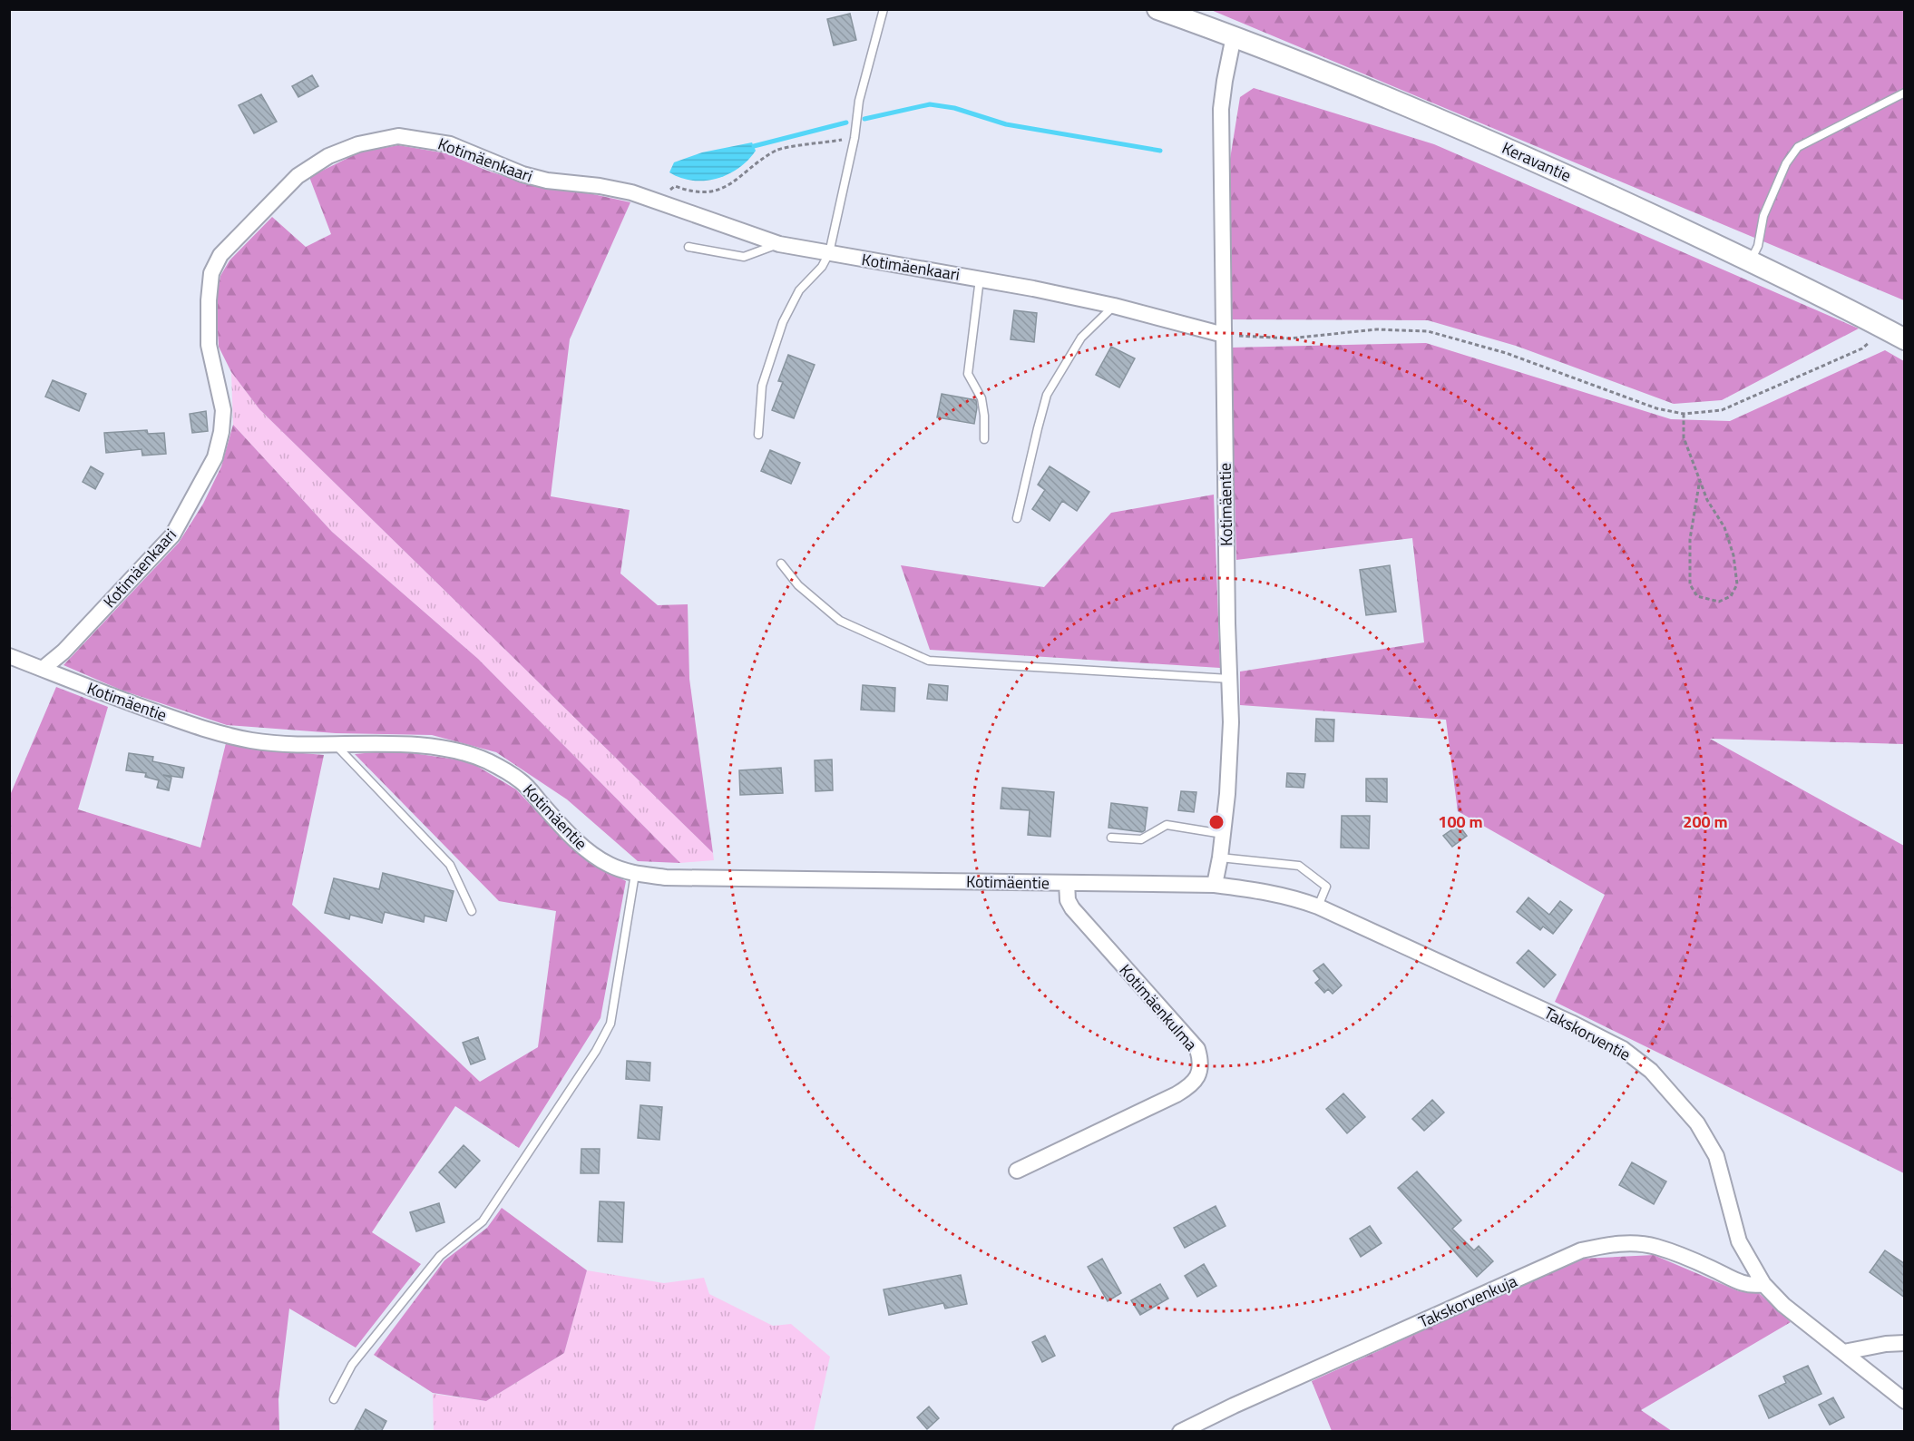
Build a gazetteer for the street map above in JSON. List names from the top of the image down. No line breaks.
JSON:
{"streets":{"main road":["Keravantie"],"street":["Kotimäenkaari","Kotimäentie","Kotimäenkulma","Takskorventie","Takskorvenkuja"]},"crossings":[["Kotimäenkaari","Kotimäentie"],["Keravantie","Kotimäentie"],["Kotimäentie","Kotimäenkulma"],["Kotimäentie","Takskorventie"],["Takskorventie","Takskorvenkuja"]],"rings":["100 m","200 m"]}
